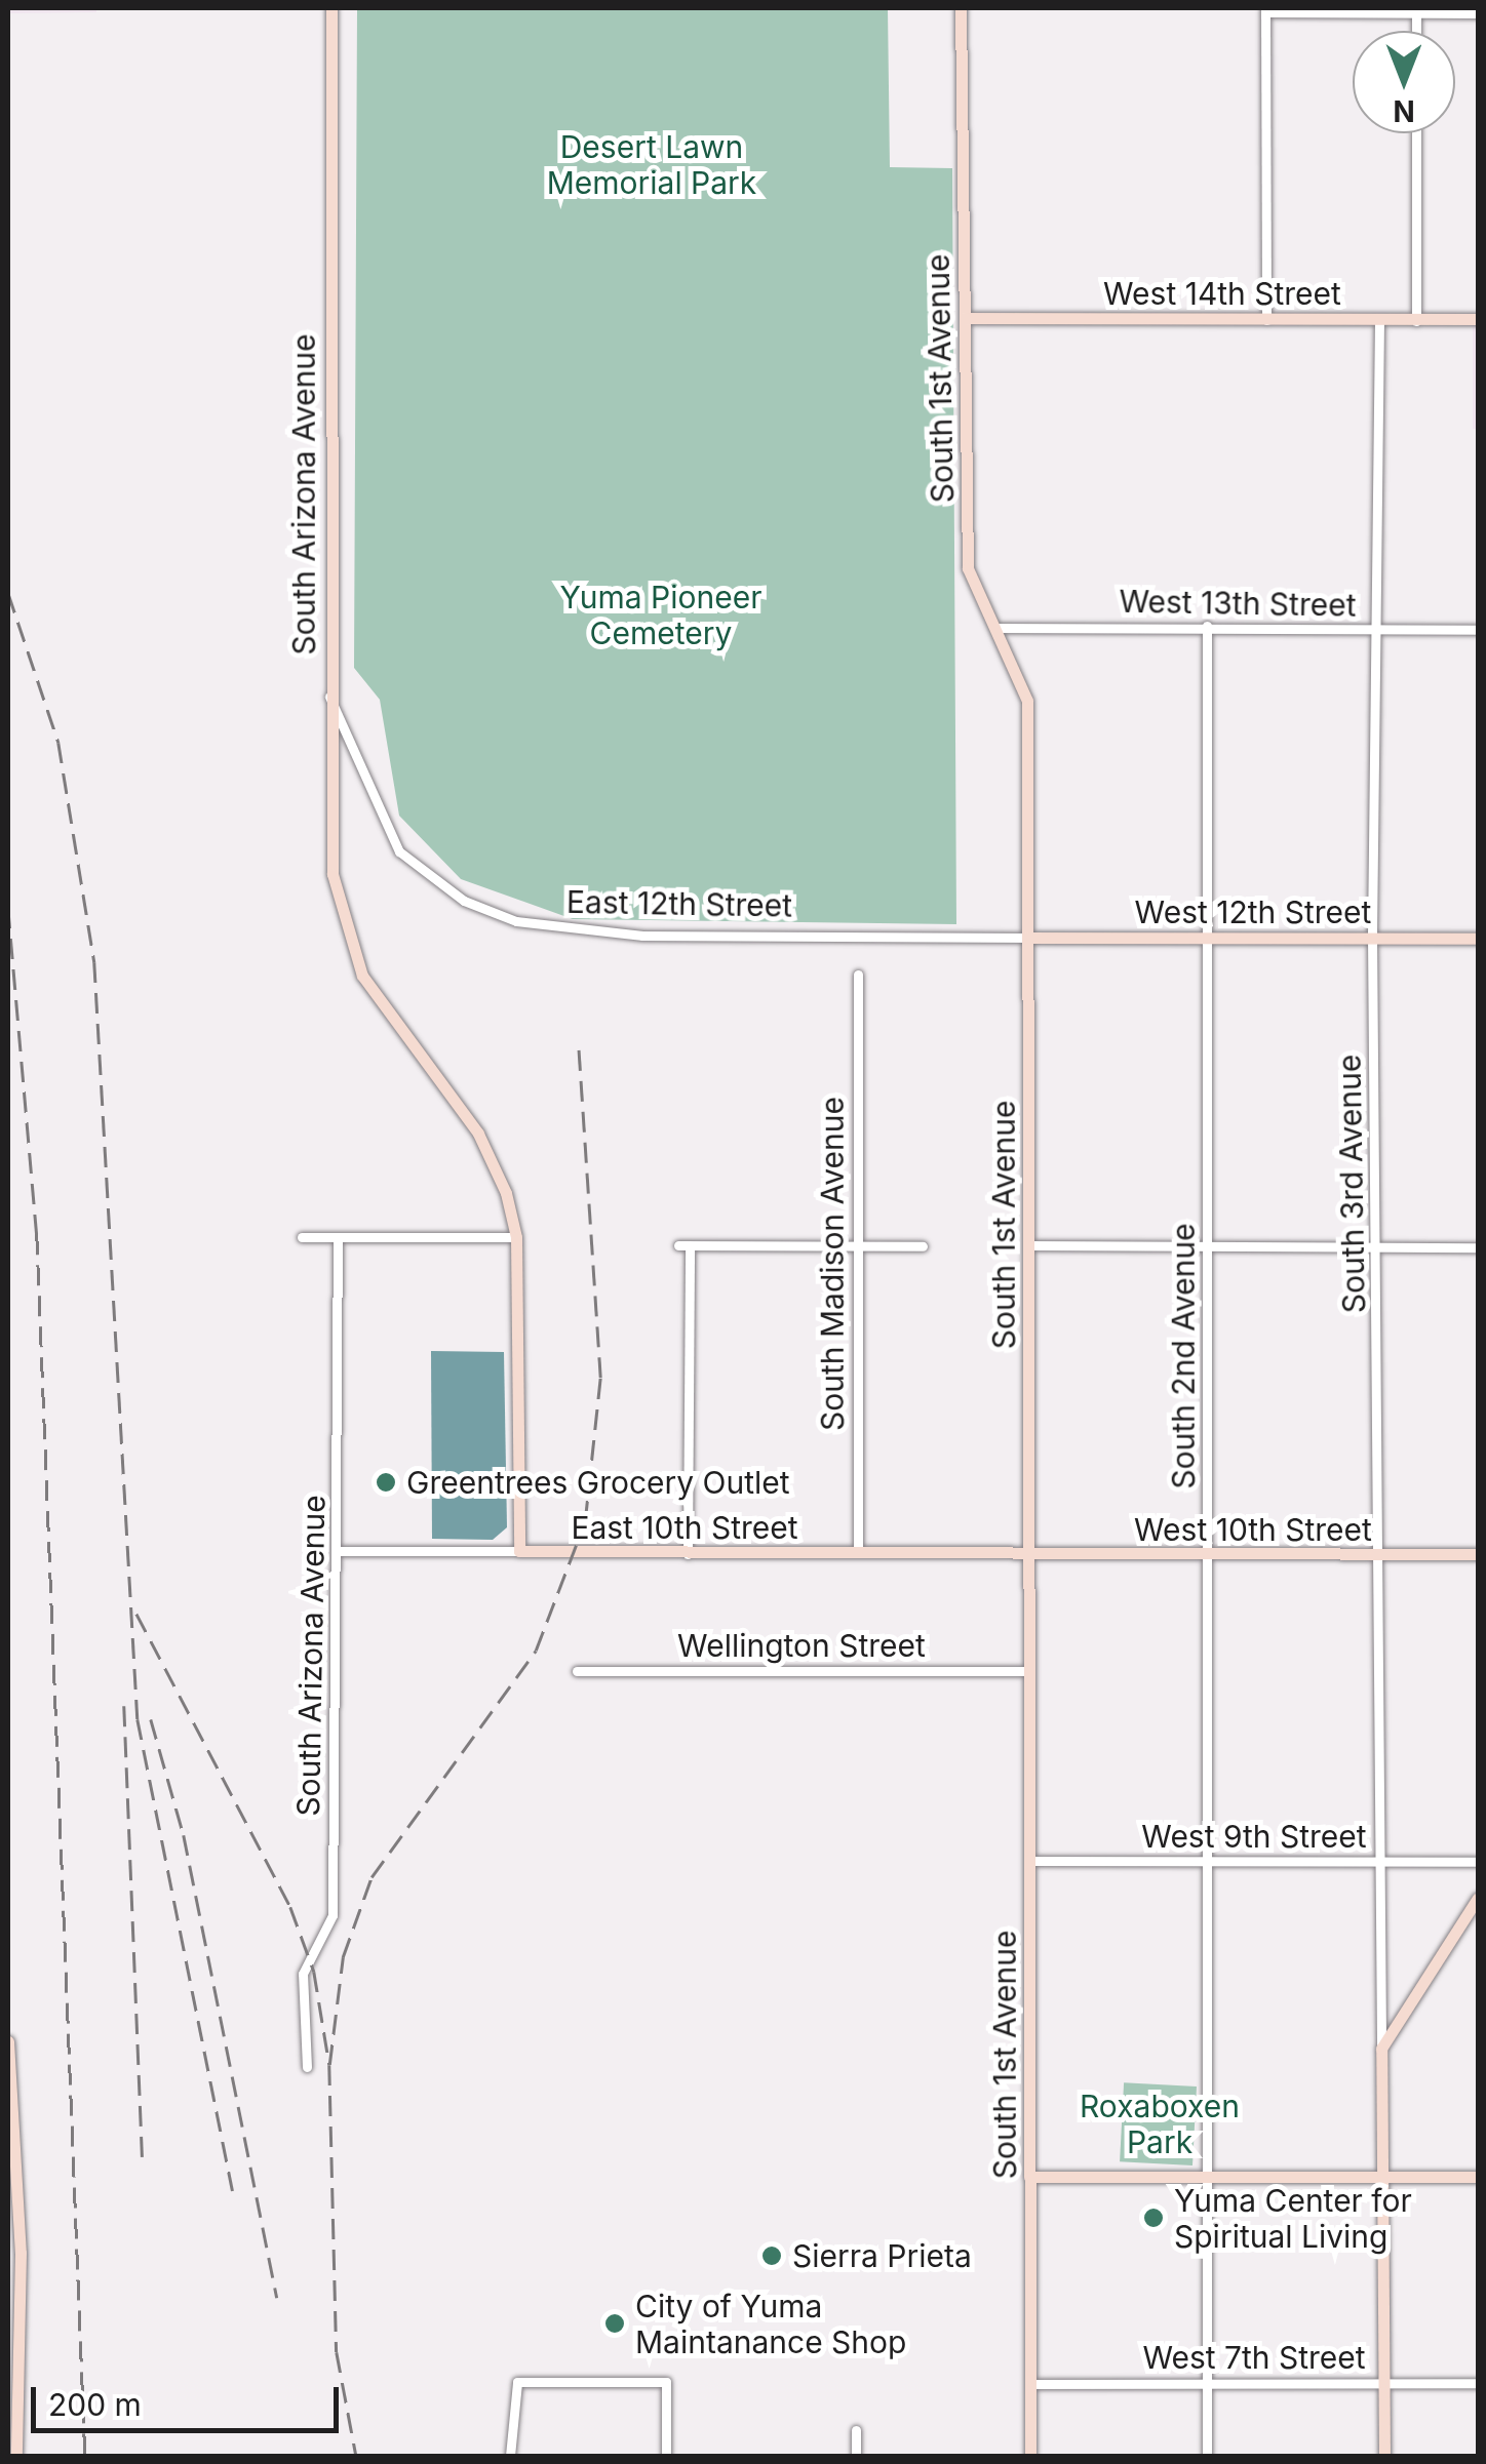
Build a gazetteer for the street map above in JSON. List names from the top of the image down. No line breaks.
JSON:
{"streets":{"street":["West 14th Street","South 1st Avenue","South Arizona Avenue","West 13th Street","East 12th Street","West 12th Street","South 3rd Avenue","South Madison Avenue","South 2nd Avenue","East 10th Street","West 10th Street","Wellington Street","West 9th Street","West 7th Street"]},"crossings":[["West 14th Street","South 1st Avenue"],["West 14th Street","South 3rd Avenue"],["South 1st Avenue","West 13th Street"],["South 1st Avenue","East 12th Street"],["South 1st Avenue","West 12th Street"],["South 1st Avenue","East 10th Street"],["South 1st Avenue","West 10th Street"],["South 1st Avenue","Wellington Street"],["South 1st Avenue","West 9th Street"],["South 1st Avenue","West 7th Street"],["South Arizona Avenue","East 12th Street"],["South Arizona Avenue","East 10th Street"],["West 13th Street","South 3rd Avenue"],["West 13th Street","South 2nd Avenue"],["East 12th Street","West 12th Street"],["West 12th Street","South 3rd Avenue"],["West 12th Street","South 2nd Avenue"],["South 3rd Avenue","West 10th Street"],["South 3rd Avenue","West 9th Street"],["South Madison Avenue","East 10th Street"],["South 2nd Avenue","West 10th Street"],["South 2nd Avenue","West 9th Street"],["South 2nd Avenue","West 7th Street"],["East 10th Street","West 10th Street"]],"parks":["Desert Lawn Memorial Park","Yuma Pioneer Cemetery","Roxaboxen Park"],"places":["Greentrees Grocery Outlet","Yuma Center for Spiritual Living","Sierra Prieta","City of Yuma Maintanance Shop"],"scale_bar":"200 m","north":"bottom"}
